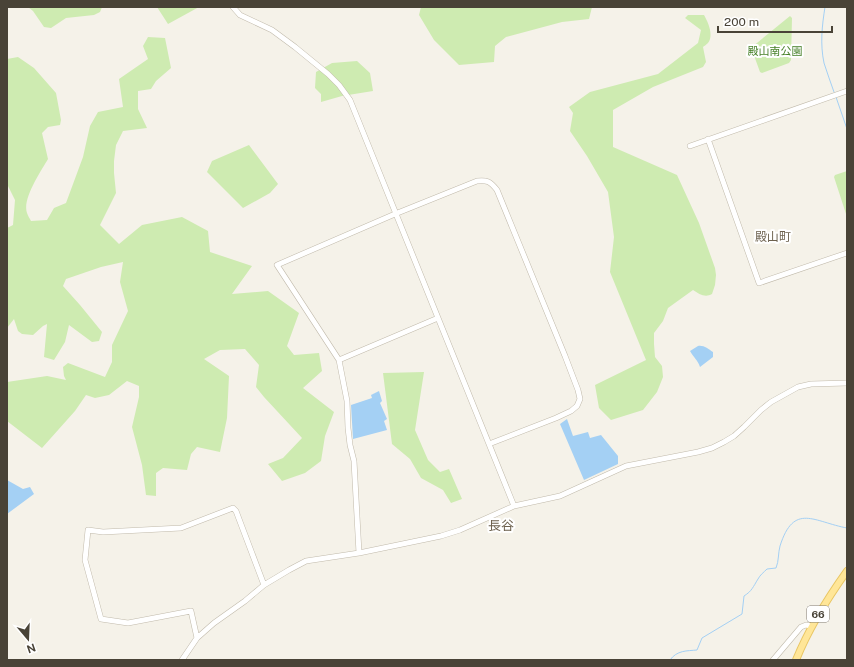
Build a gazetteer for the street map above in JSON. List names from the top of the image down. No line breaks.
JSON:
{"streets":{"main road":["66"]},"districts":["殿山町","長谷"],"parks":["殿山南公園"],"scale_bar":"200 m","north":"bottom"}
